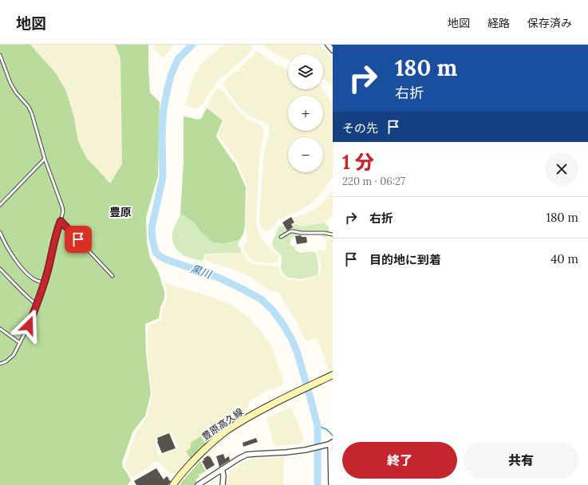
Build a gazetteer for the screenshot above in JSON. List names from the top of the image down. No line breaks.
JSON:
{"streets":{"main road":["豊原高久線"]},"districts":["豊原"],"water":["黒川"],"page":{"header":"地図","nav":["地図","経路","保存済み"],"turn":["180 m","右折"],"map_buttons":["+","−"],"then":"その先","heading":["1 分","220 m · 06:27"],"list":[{"name":"右折","value":"180 m"},{"name":"目的地に到着","value":"40 m"}],"buttons":["終了","共有"]}}
